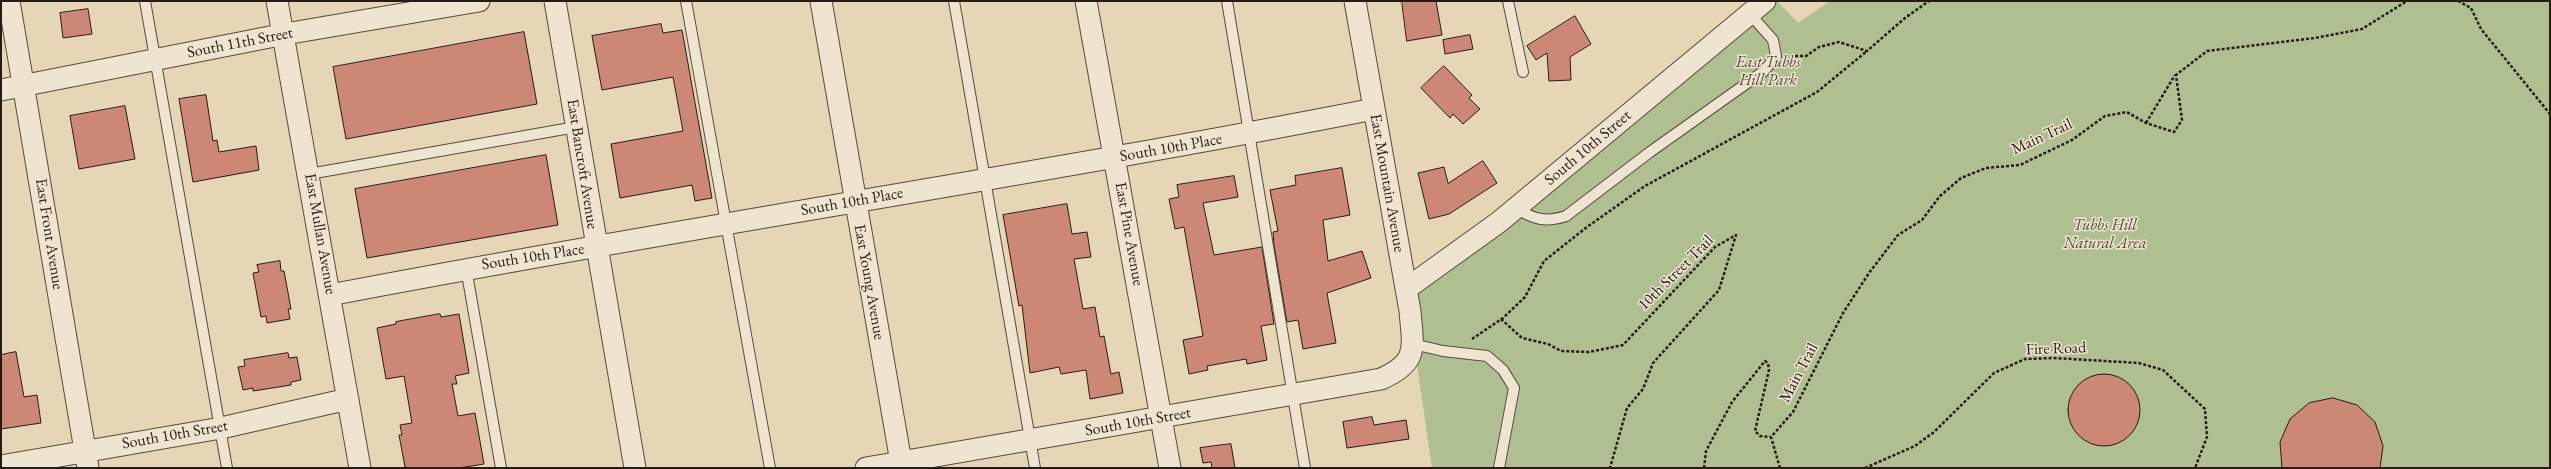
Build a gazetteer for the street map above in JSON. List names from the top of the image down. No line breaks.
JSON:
{"streets":{"street":["South 11th Street","South 10th Place","South 10th Street","East Bancroft Avenue","East Mountain Avenue","East Front Avenue","East Mullan Avenue","East Pine Avenue","East Young Avenue"],"path":["Main Trail","10th Street Trail","Fire Road"]},"crossings":[["South 11th Street","East Front Avenue"],["South 11th Street","East Mullan Avenue"],["South 10th Place","East Bancroft Avenue"],["South 10th Place","East Mountain Avenue"],["South 10th Place","East Mullan Avenue"],["South 10th Place","East Pine Avenue"],["South 10th Place","East Young Avenue"],["South 10th Street","East Mountain Avenue"],["South 10th Street","East Front Avenue"],["South 10th Street","East Mullan Avenue"],["South 10th Street","East Pine Avenue"],["South 10th Street","East Young Avenue"]],"parks":["East Tubbs Hill Park","Tubbs Hill Natural Area"]}
